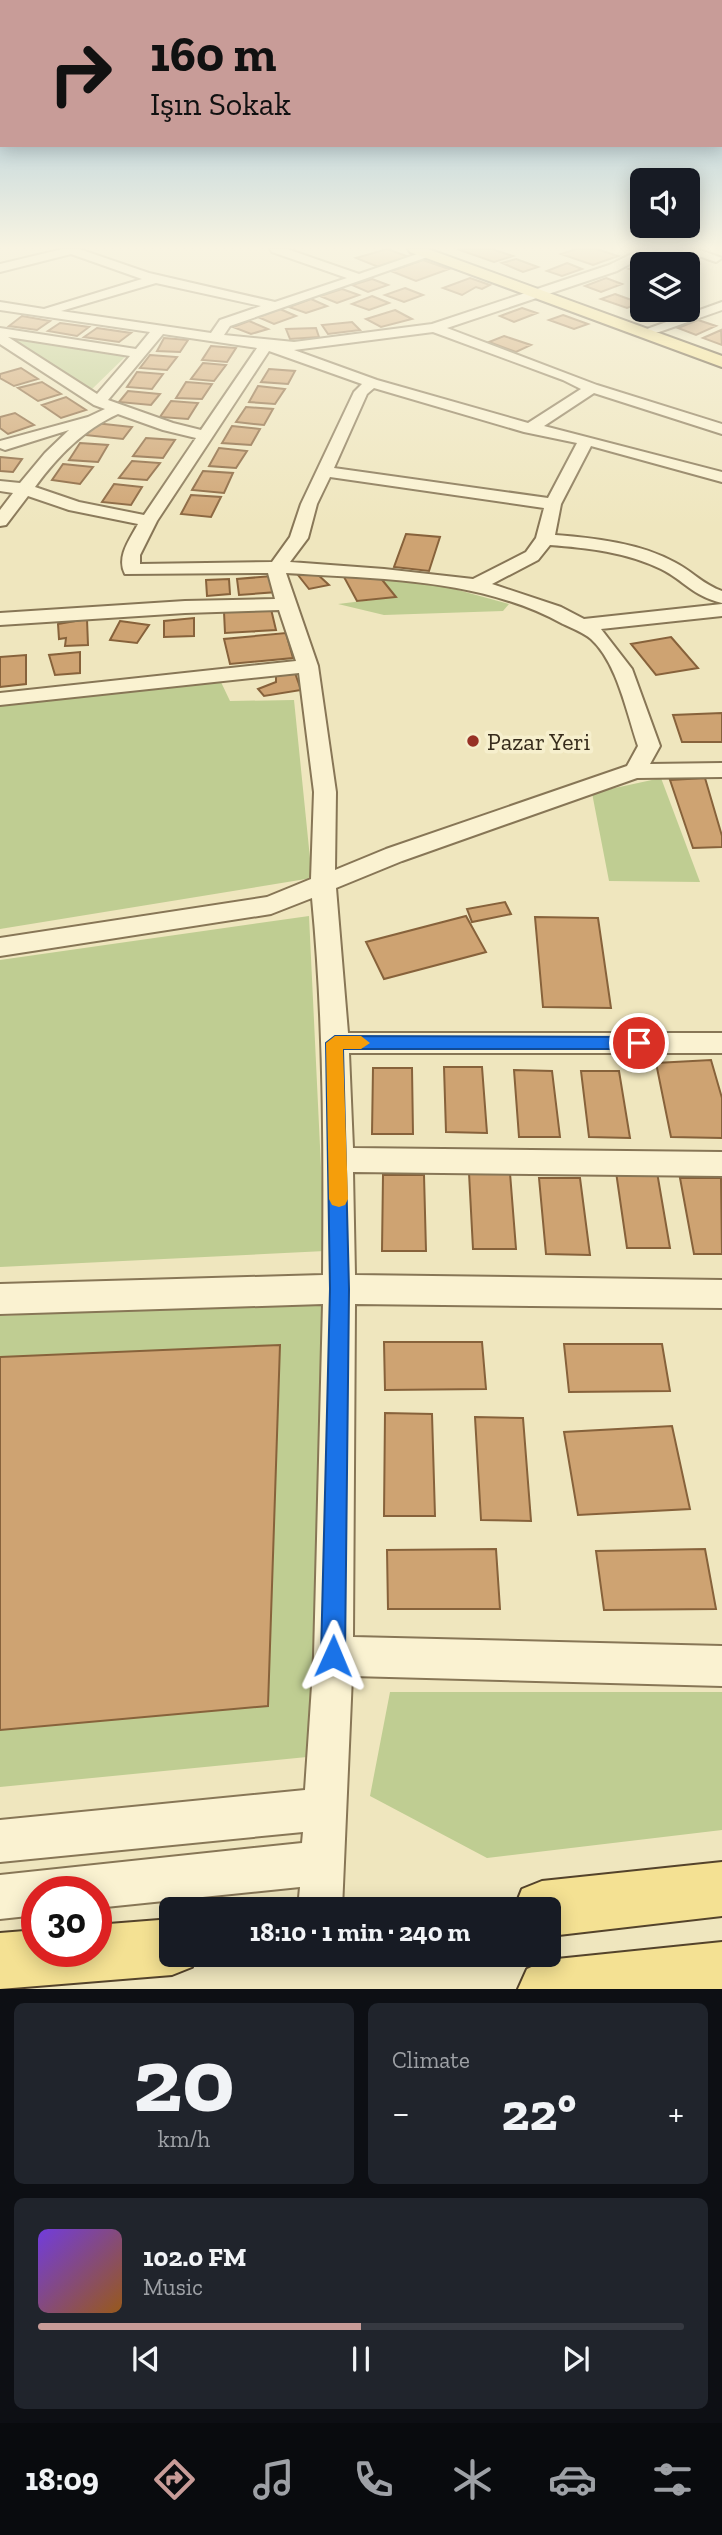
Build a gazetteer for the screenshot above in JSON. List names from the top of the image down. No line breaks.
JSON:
{"places":["Pazar Yeri"],"page":{"turn":["160 m","Işın Sokak"],"limit":"30","trip":"18:10 · 1 min · 240 m","tile":[["20","km/h"],"Climate"],"heat":["−","22°","+"],"song":["102.0 FM","Music"],"tabs":"18:09"}}
